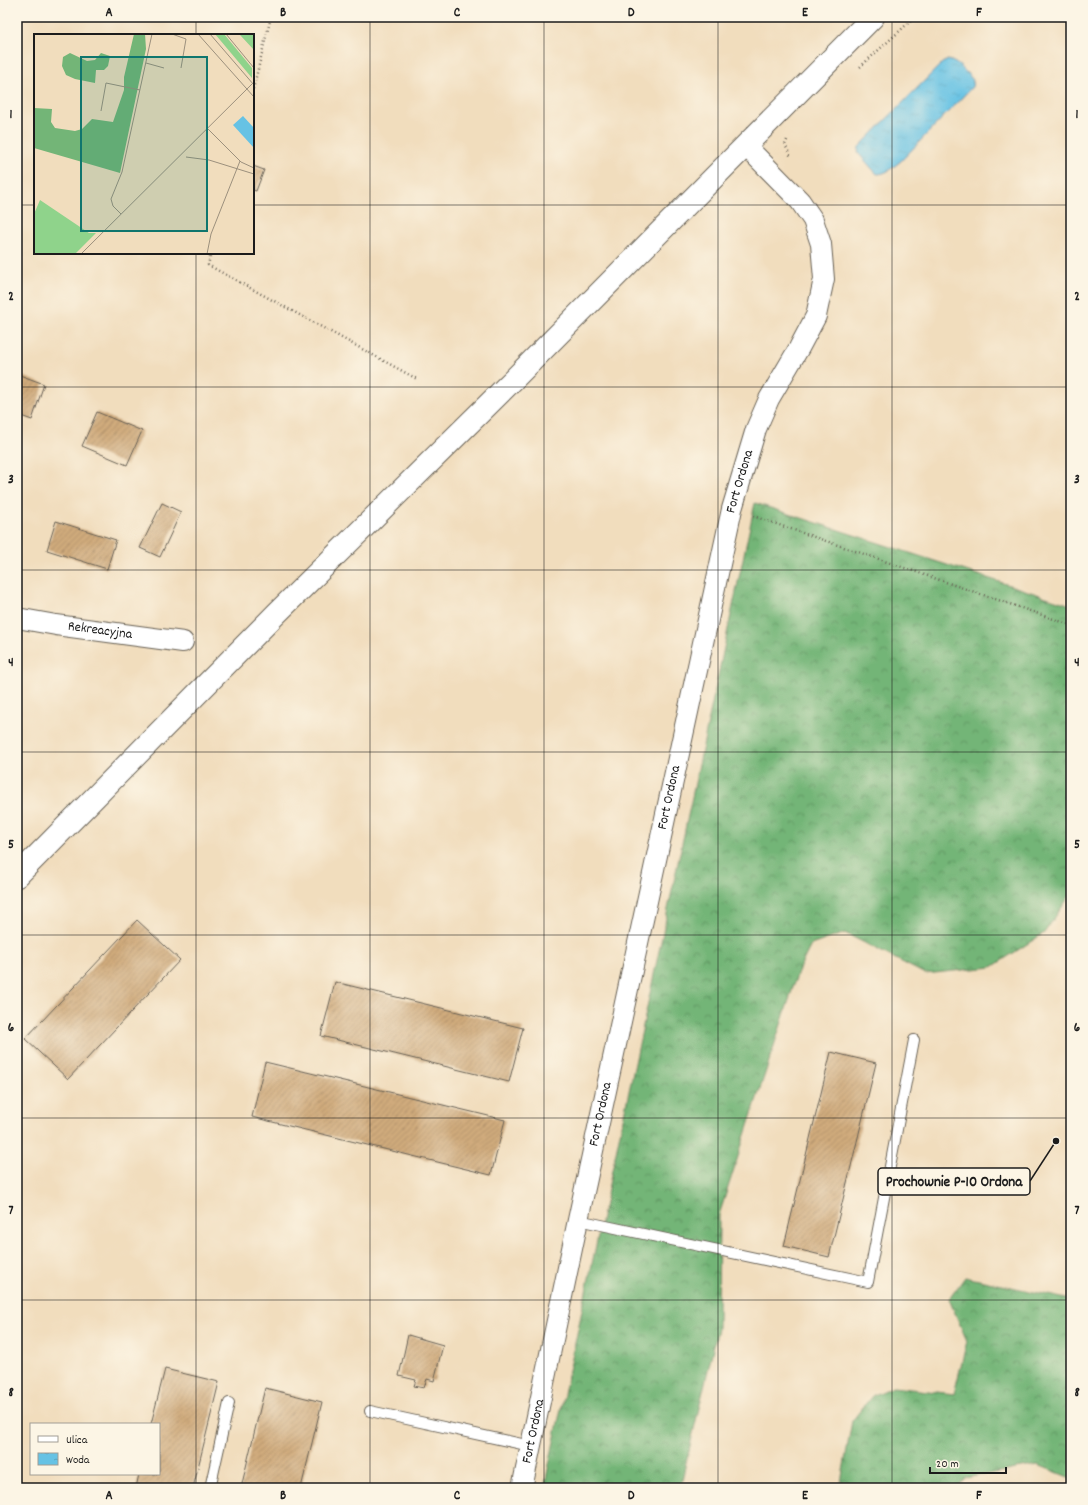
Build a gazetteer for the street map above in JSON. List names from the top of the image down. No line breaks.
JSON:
{"streets":{"street":["Fort Ordona","Rekreacyjna"]},"places":["Prochownie P-10 Ordona"],"legend":["Ulica","Woda"],"scale_bar":"20 m","grid":{"columns":["A","B","C","D","E","F"],"rows":["1","2","3","4","5","6","7","8"]}}
